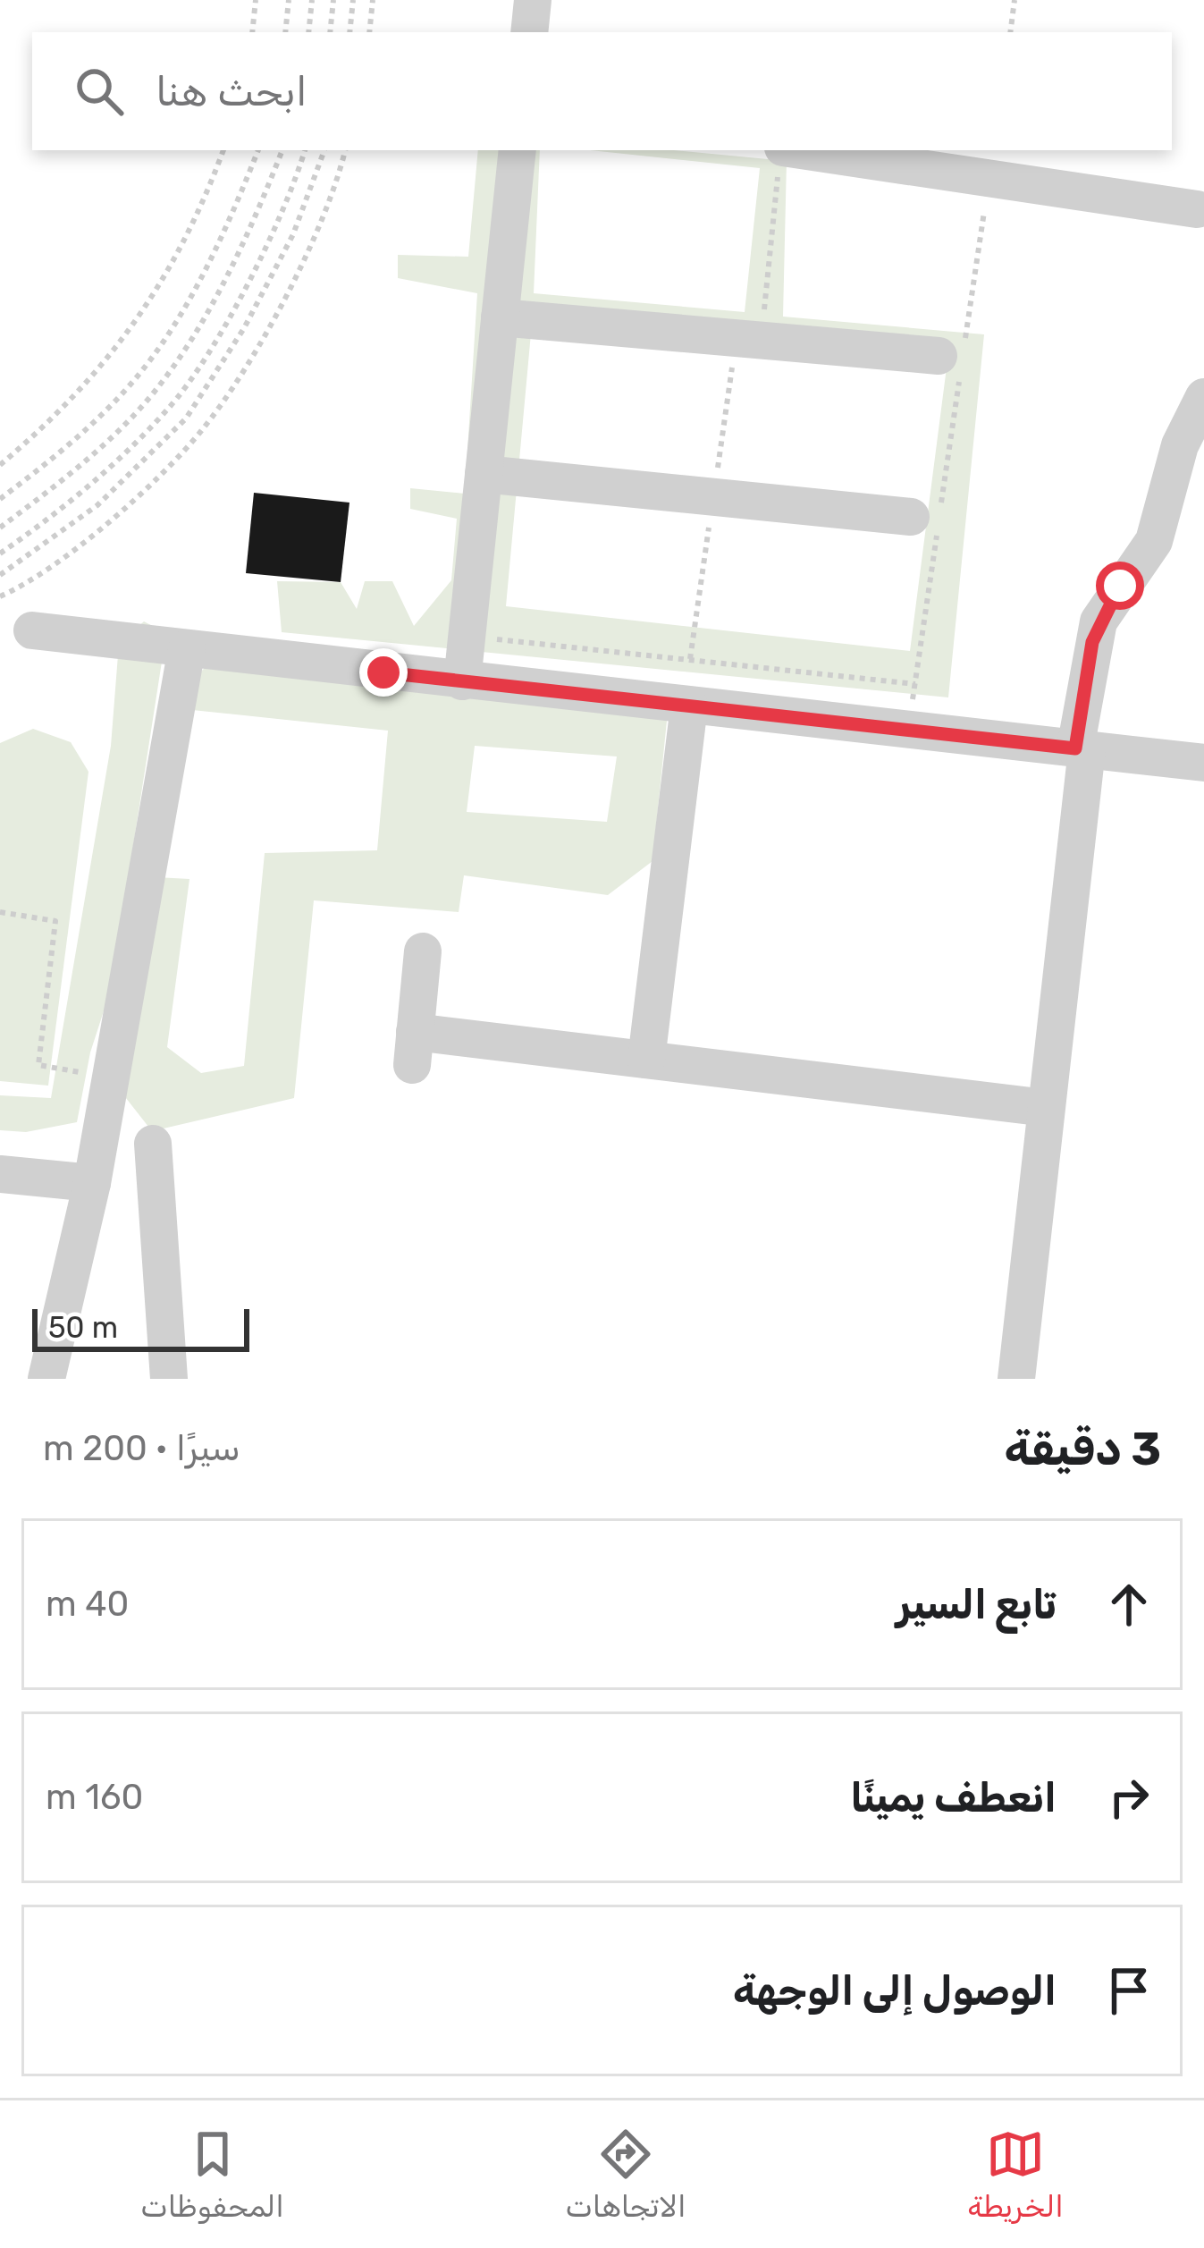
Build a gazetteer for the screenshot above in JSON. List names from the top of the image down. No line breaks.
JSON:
{"scale_bar":"50 m","page":{"search":"ابحث هنا","scale":"50 m","heading":["3 دقيقة","سيرًا · 200 m"],"list":[["تابع السير","40 m"],["انعطف يمينًا","160 m"],"الوصول إلى الوجهة"],"nav":["الخريطة","الاتجاهات","المحفوظات"]}}
